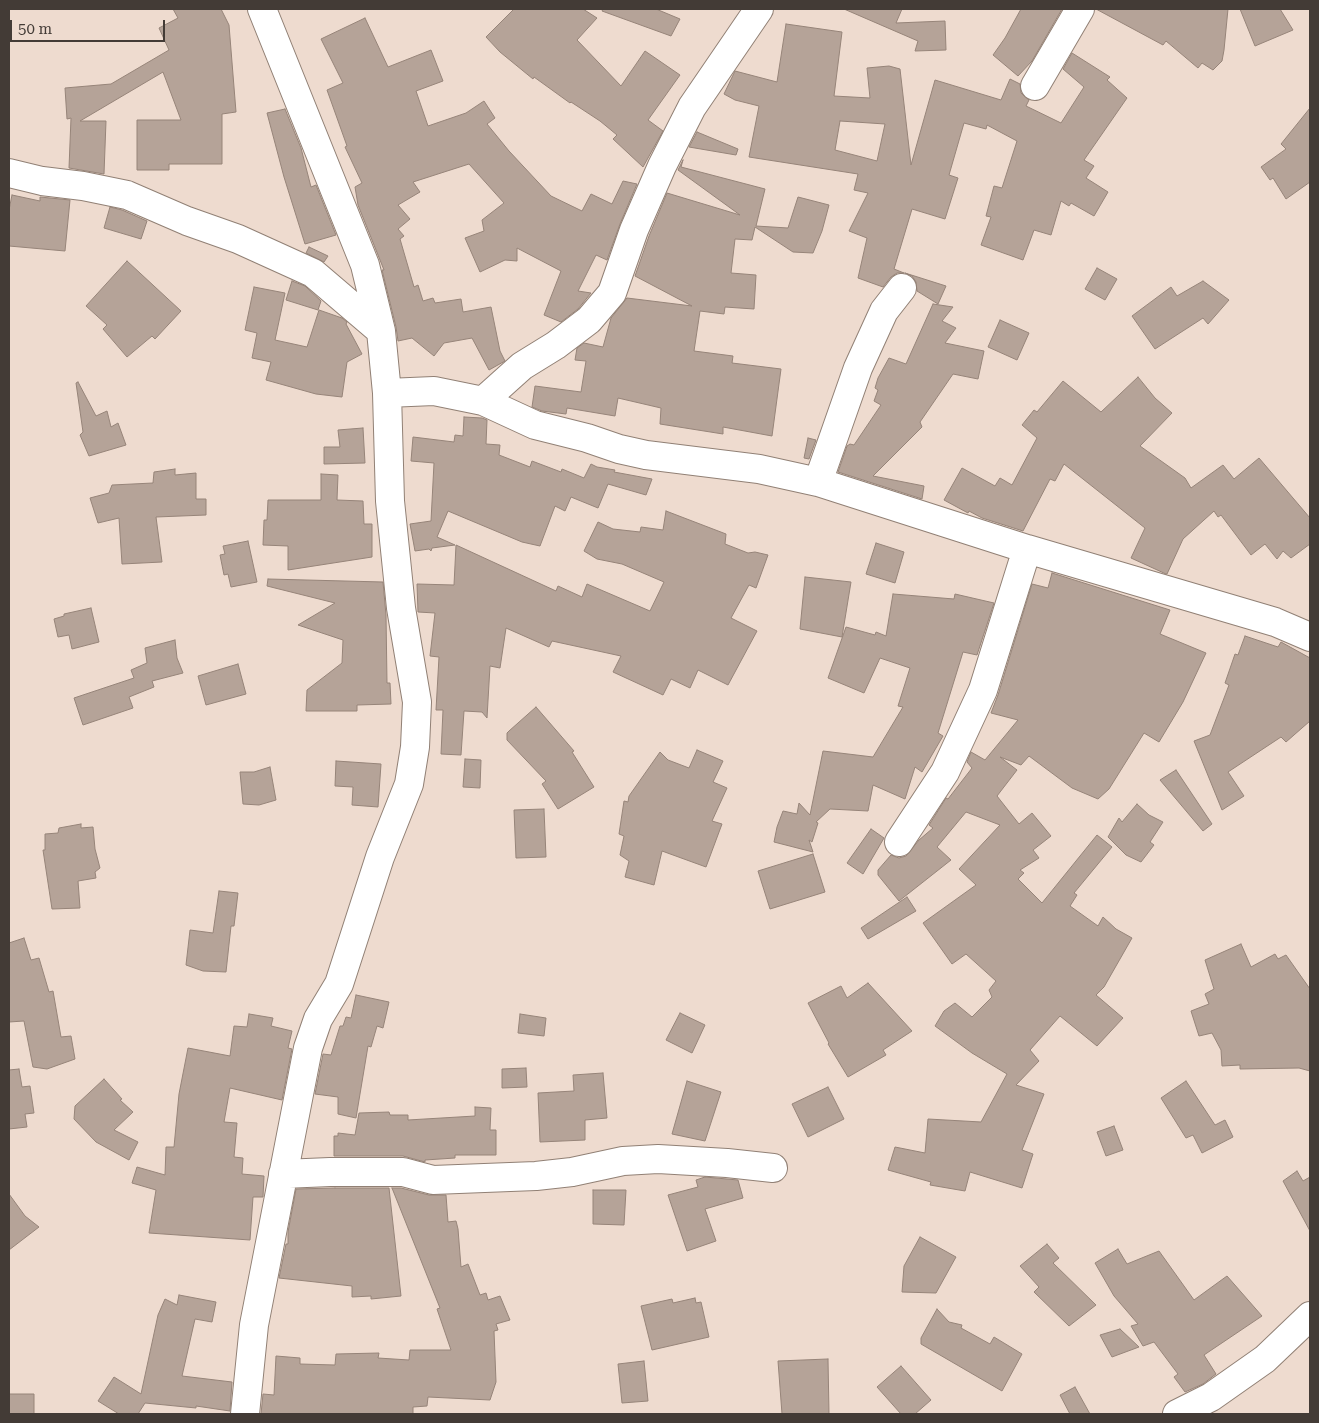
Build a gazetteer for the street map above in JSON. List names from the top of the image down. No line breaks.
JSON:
{"scale_bar":"50 m"}
